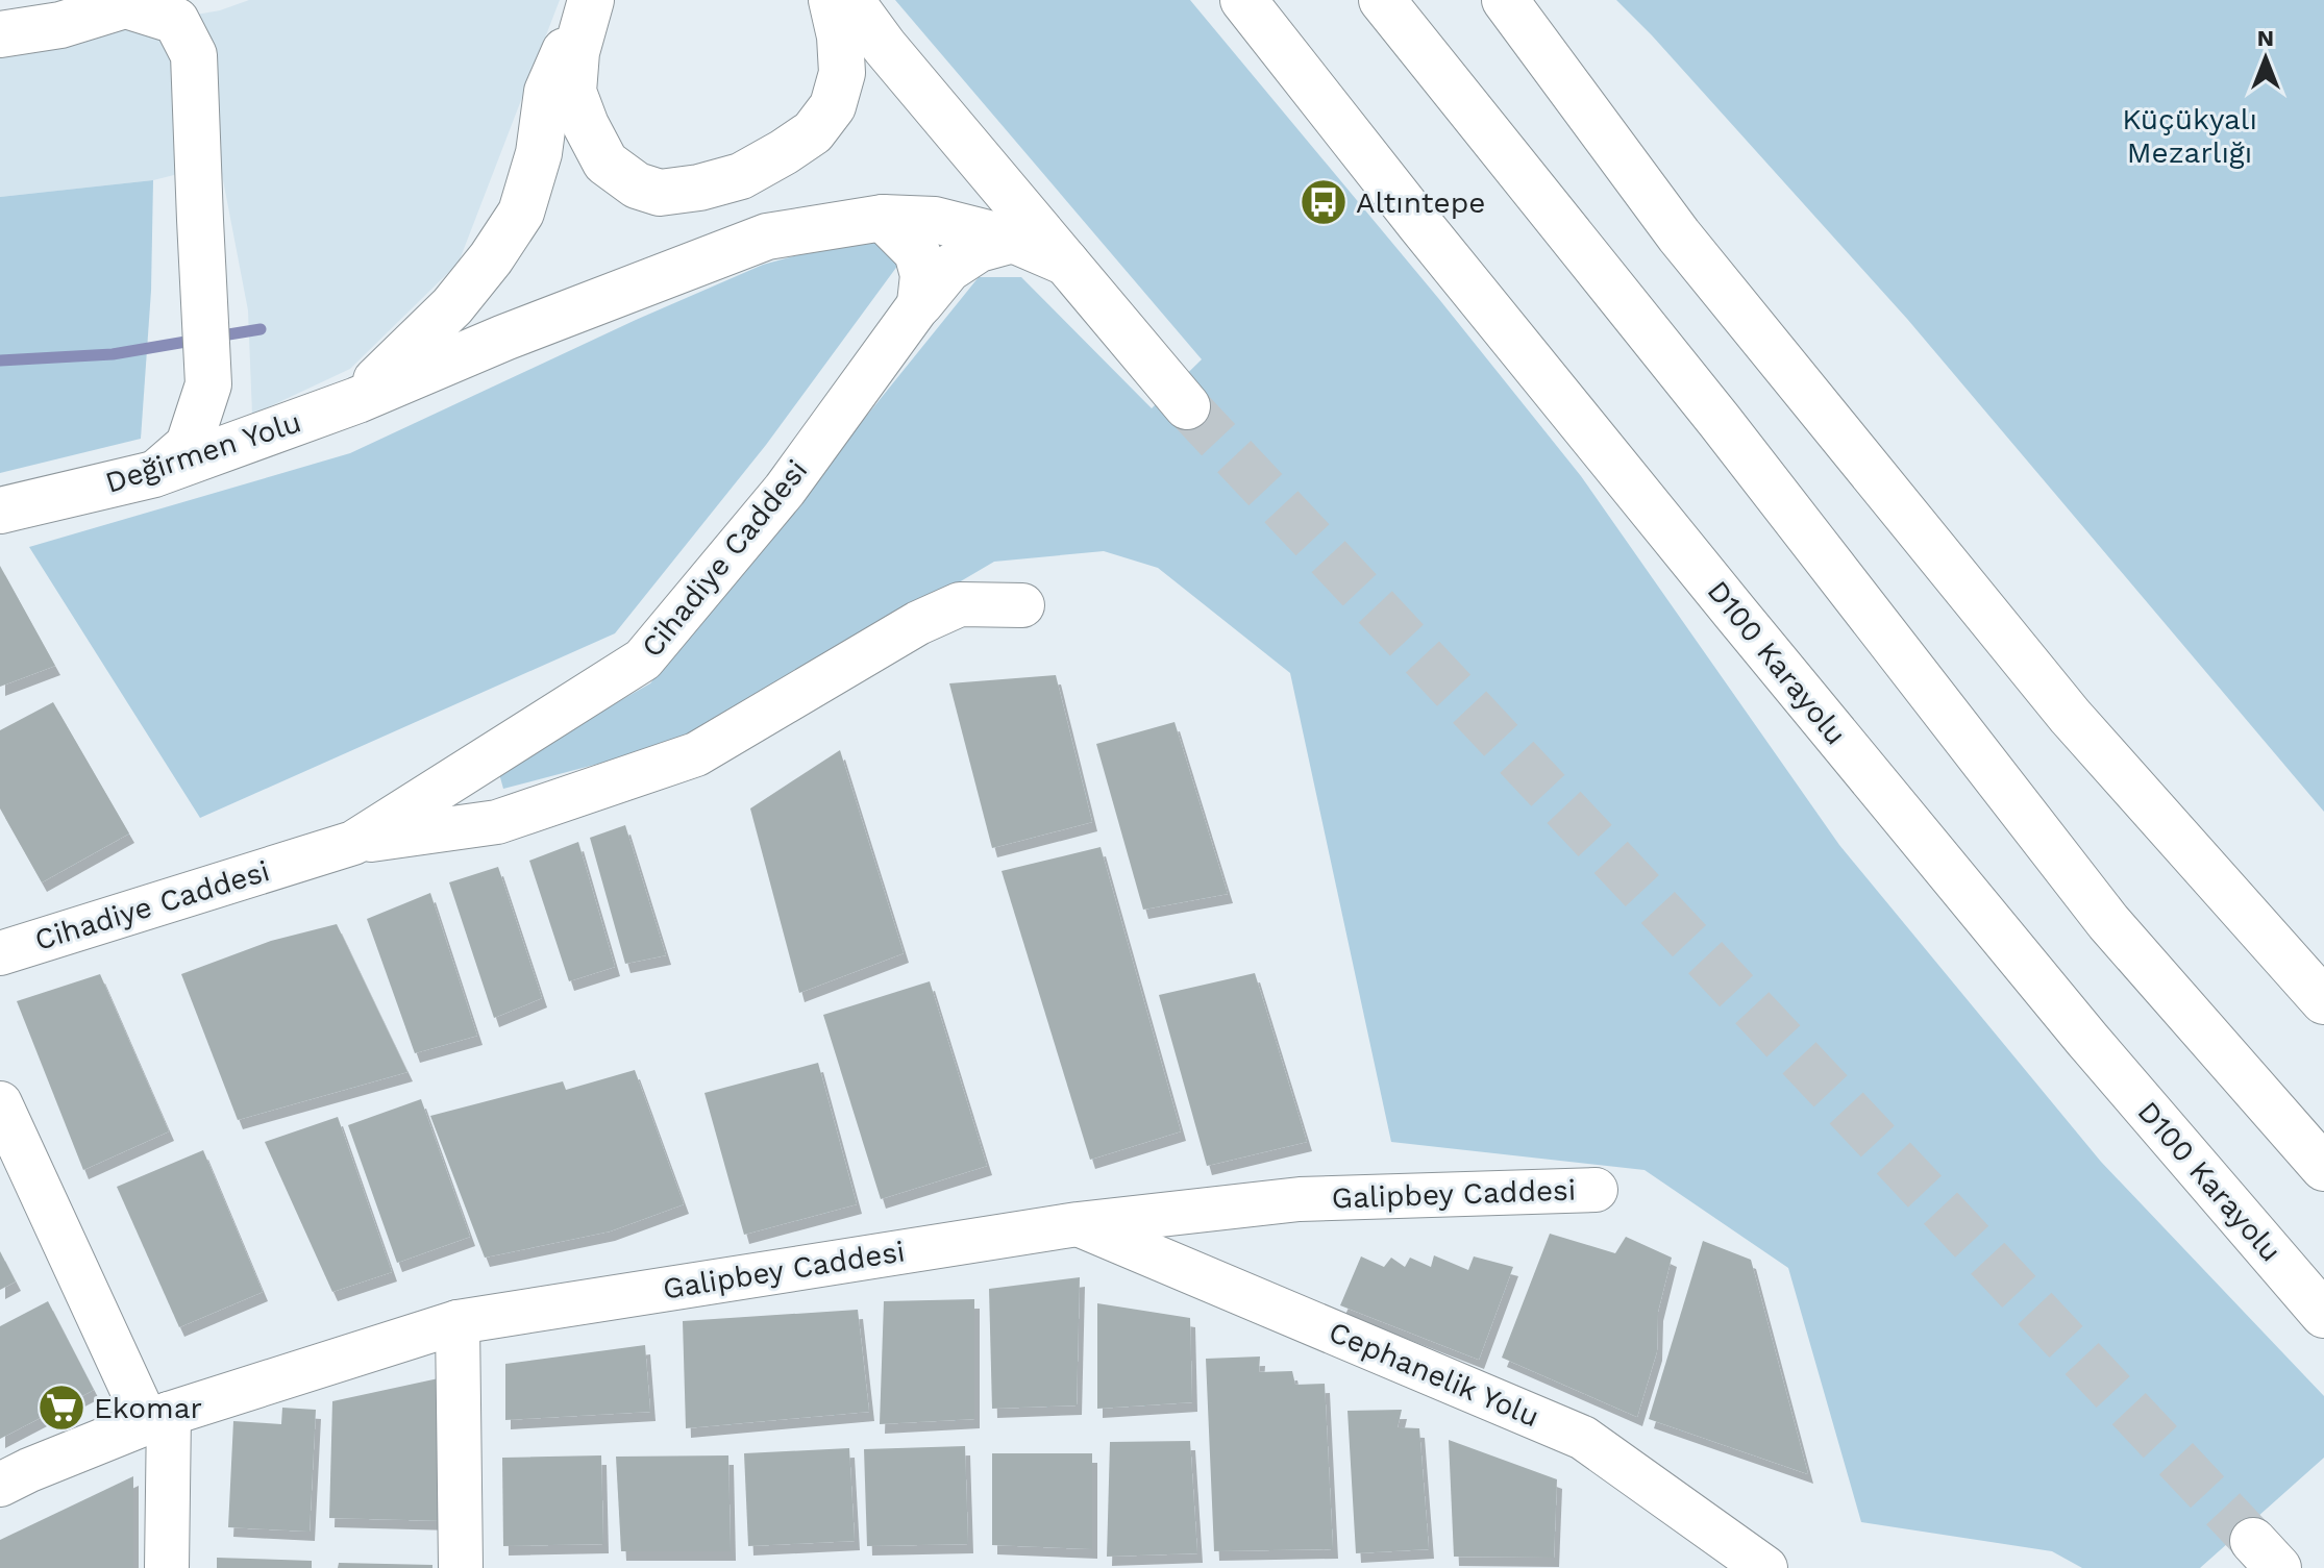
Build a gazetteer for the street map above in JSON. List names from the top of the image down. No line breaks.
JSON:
{"streets":{"main road":["Değirmen Yolu","D100 Karayolu"],"street":["Cihadiye Caddesi","Galipbey Caddesi","Cephanelik Yolu"]},"crossings":[["Galipbey Caddesi","Cephanelik Yolu"]],"parks":["Küçükyalı Mezarlığı"],"places":{"bus stop":["Altıntepe"],"supermarket":["Ekomar"]},"north":"top"}
